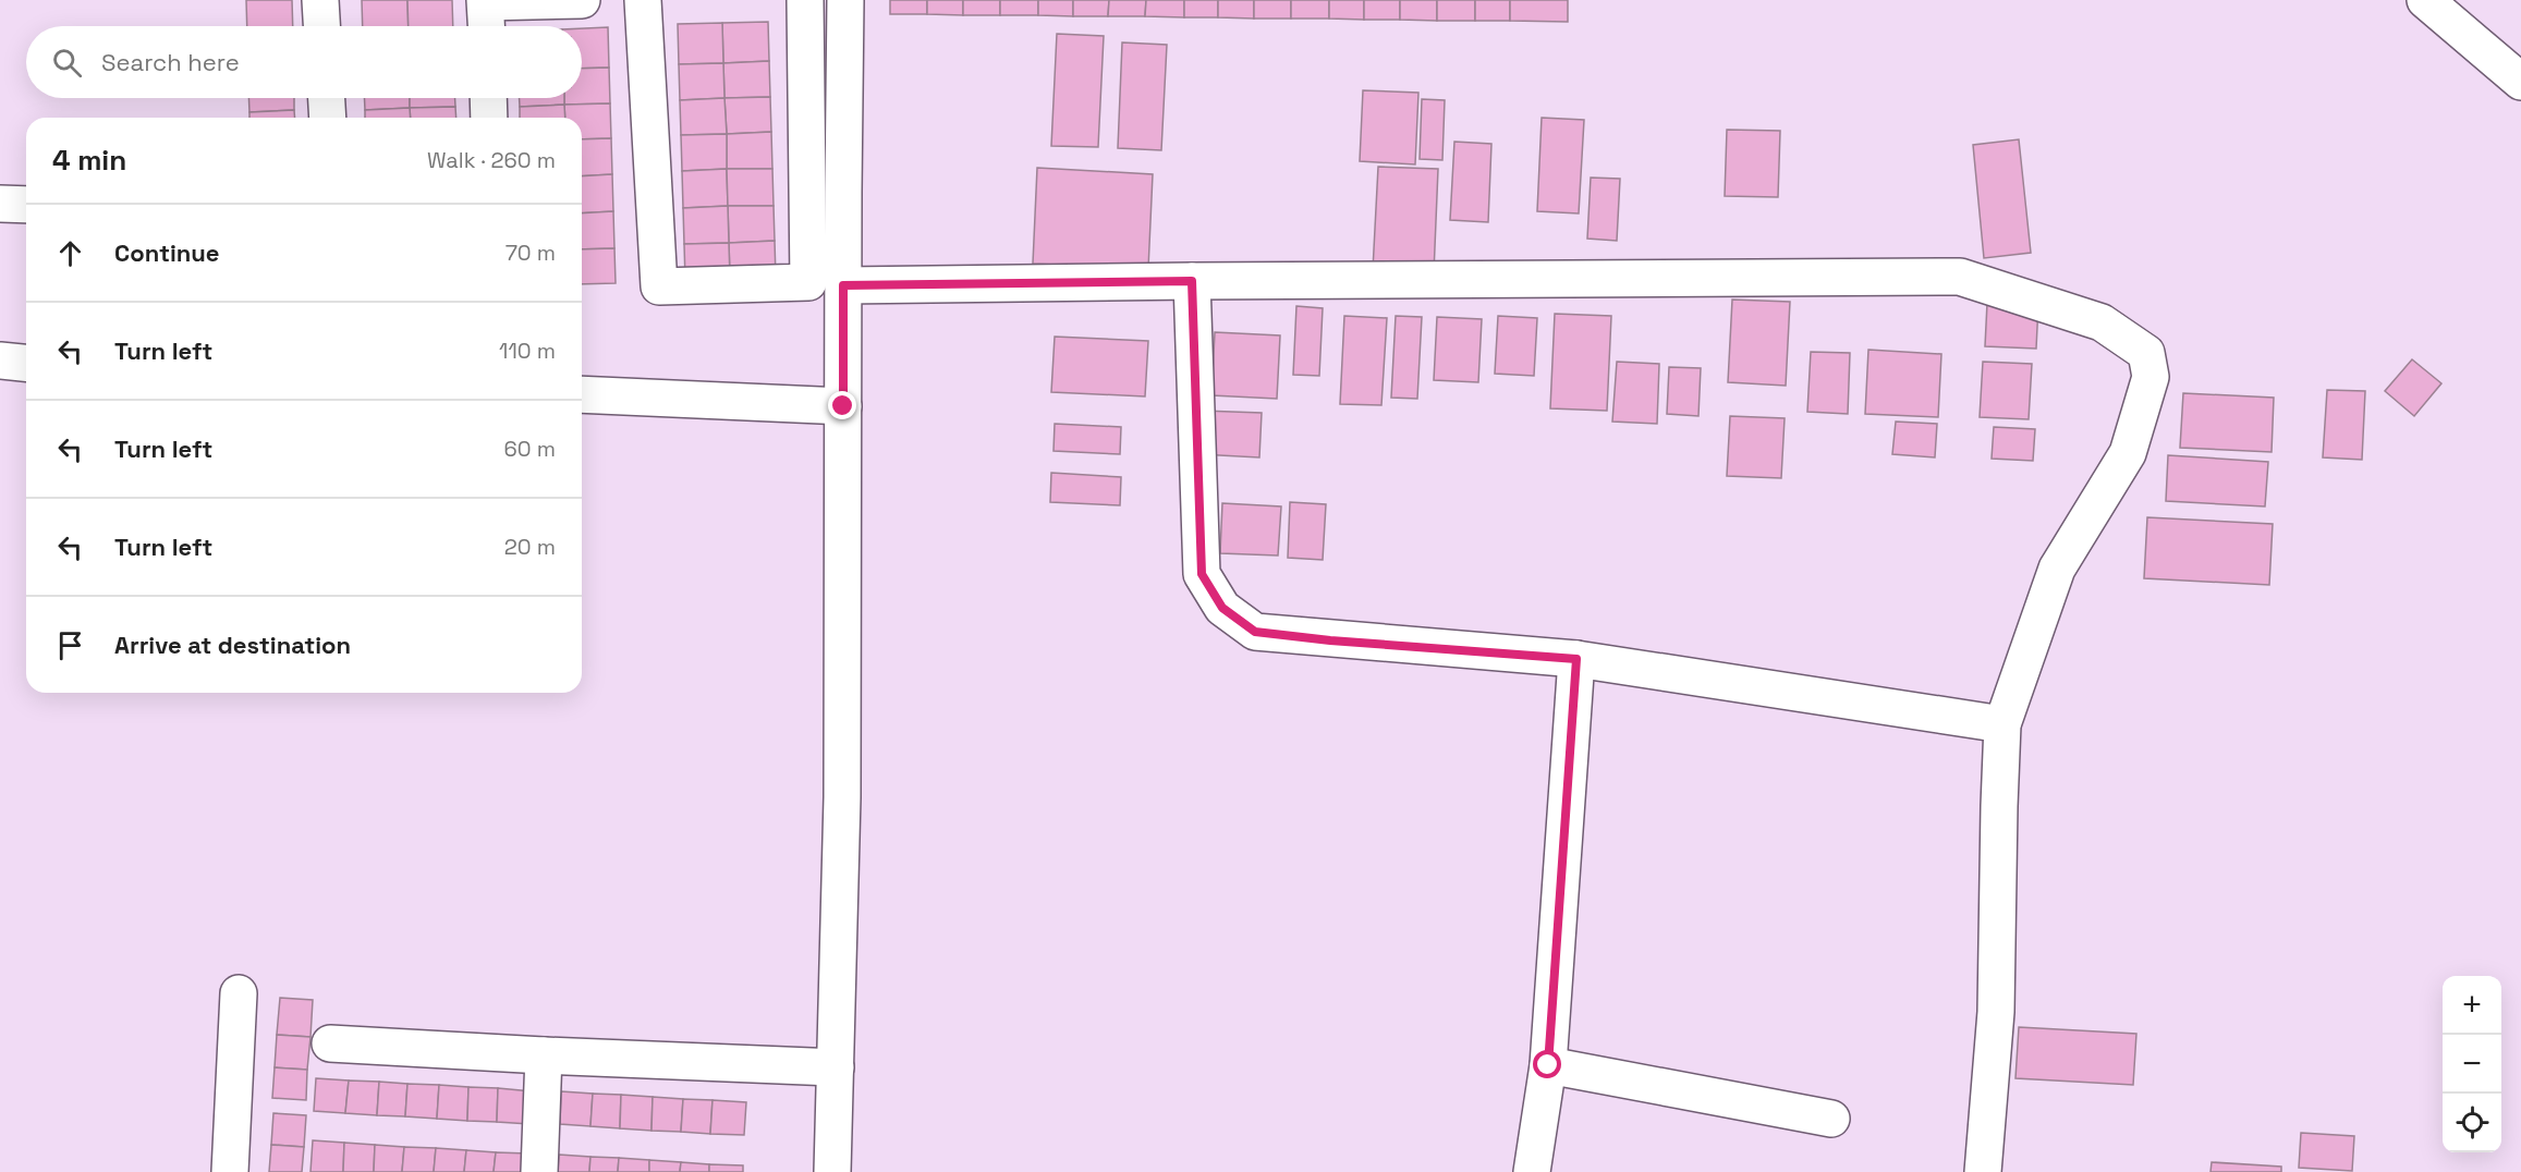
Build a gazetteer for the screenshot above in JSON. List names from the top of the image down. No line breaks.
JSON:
{"page":{"search":"Search here","heading":["4 min","Walk · 260 m"],"list":[["Continue","70 m"],["Turn left","110 m"],["Turn left","60 m"],["Turn left","20 m"],"Arrive at destination"],"map_buttons":["+","−"]}}
